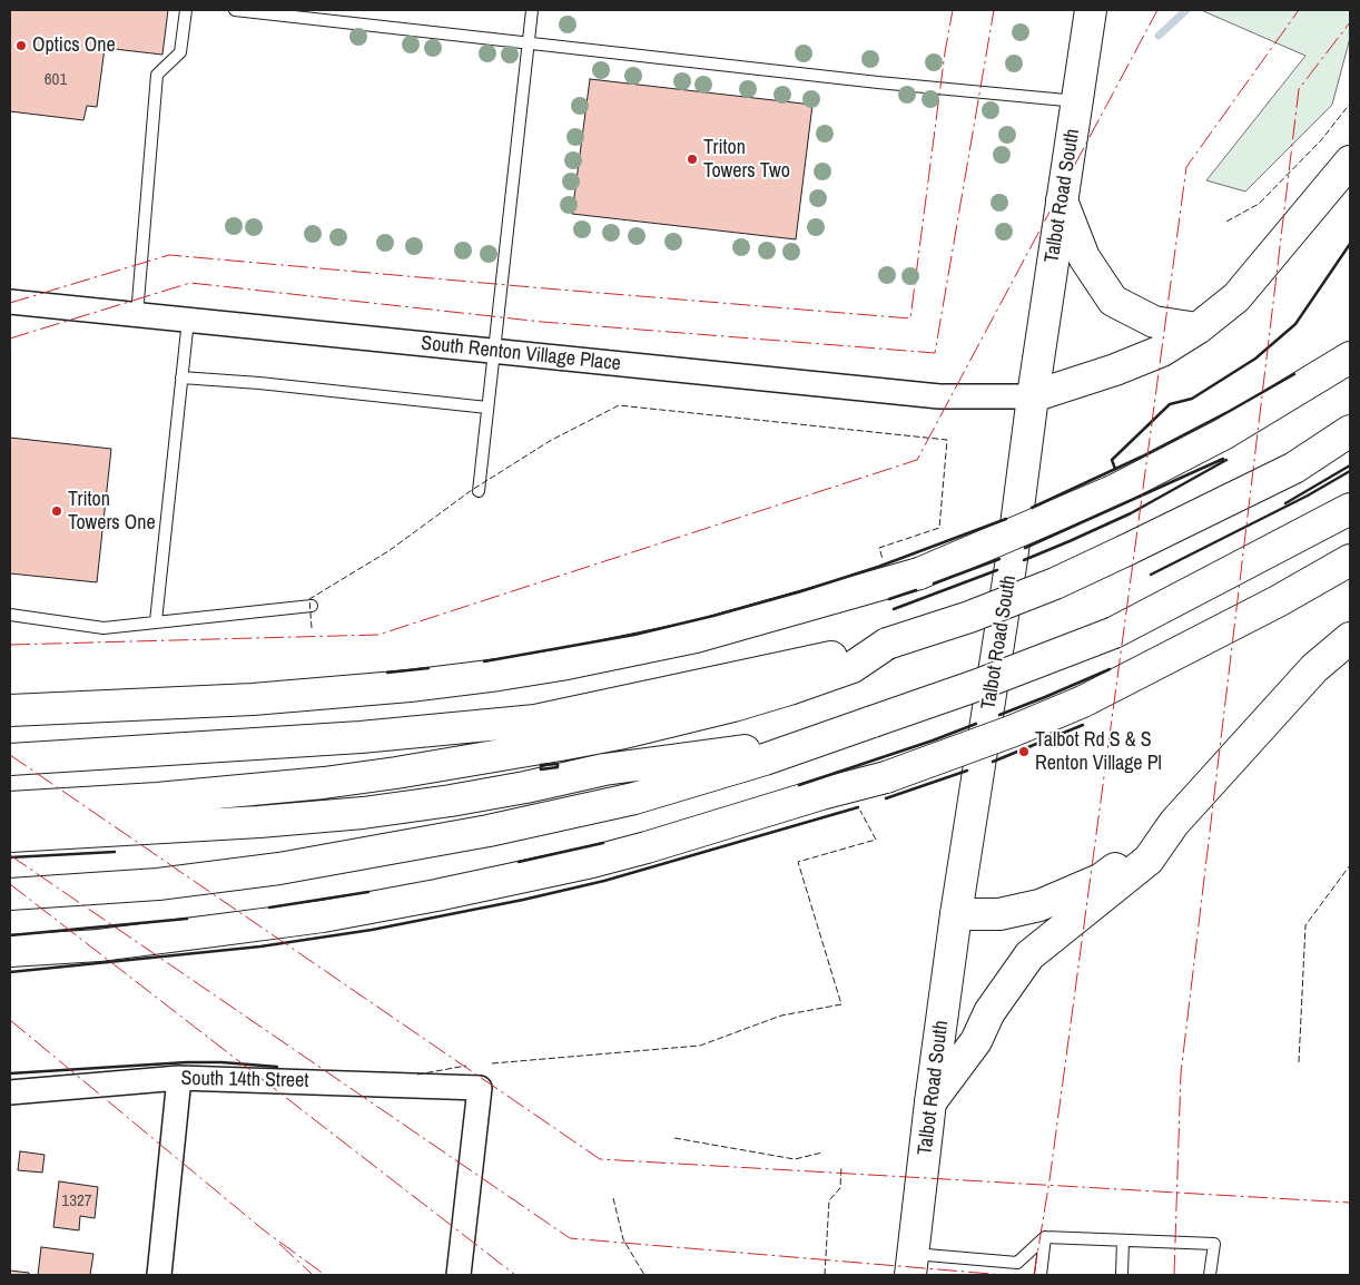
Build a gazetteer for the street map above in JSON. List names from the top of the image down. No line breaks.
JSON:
{"streets":{"main road":["Talbot Road South"],"street":["South Renton Village Place","South 14th Street"]},"crossings":[["Talbot Road South","South Renton Village Place"]],"places":["Optics One","Triton Towers Two","Triton Towers One","Talbot Rd S & S Renton Village Pl"],"house_numbers":["601","1327"]}
